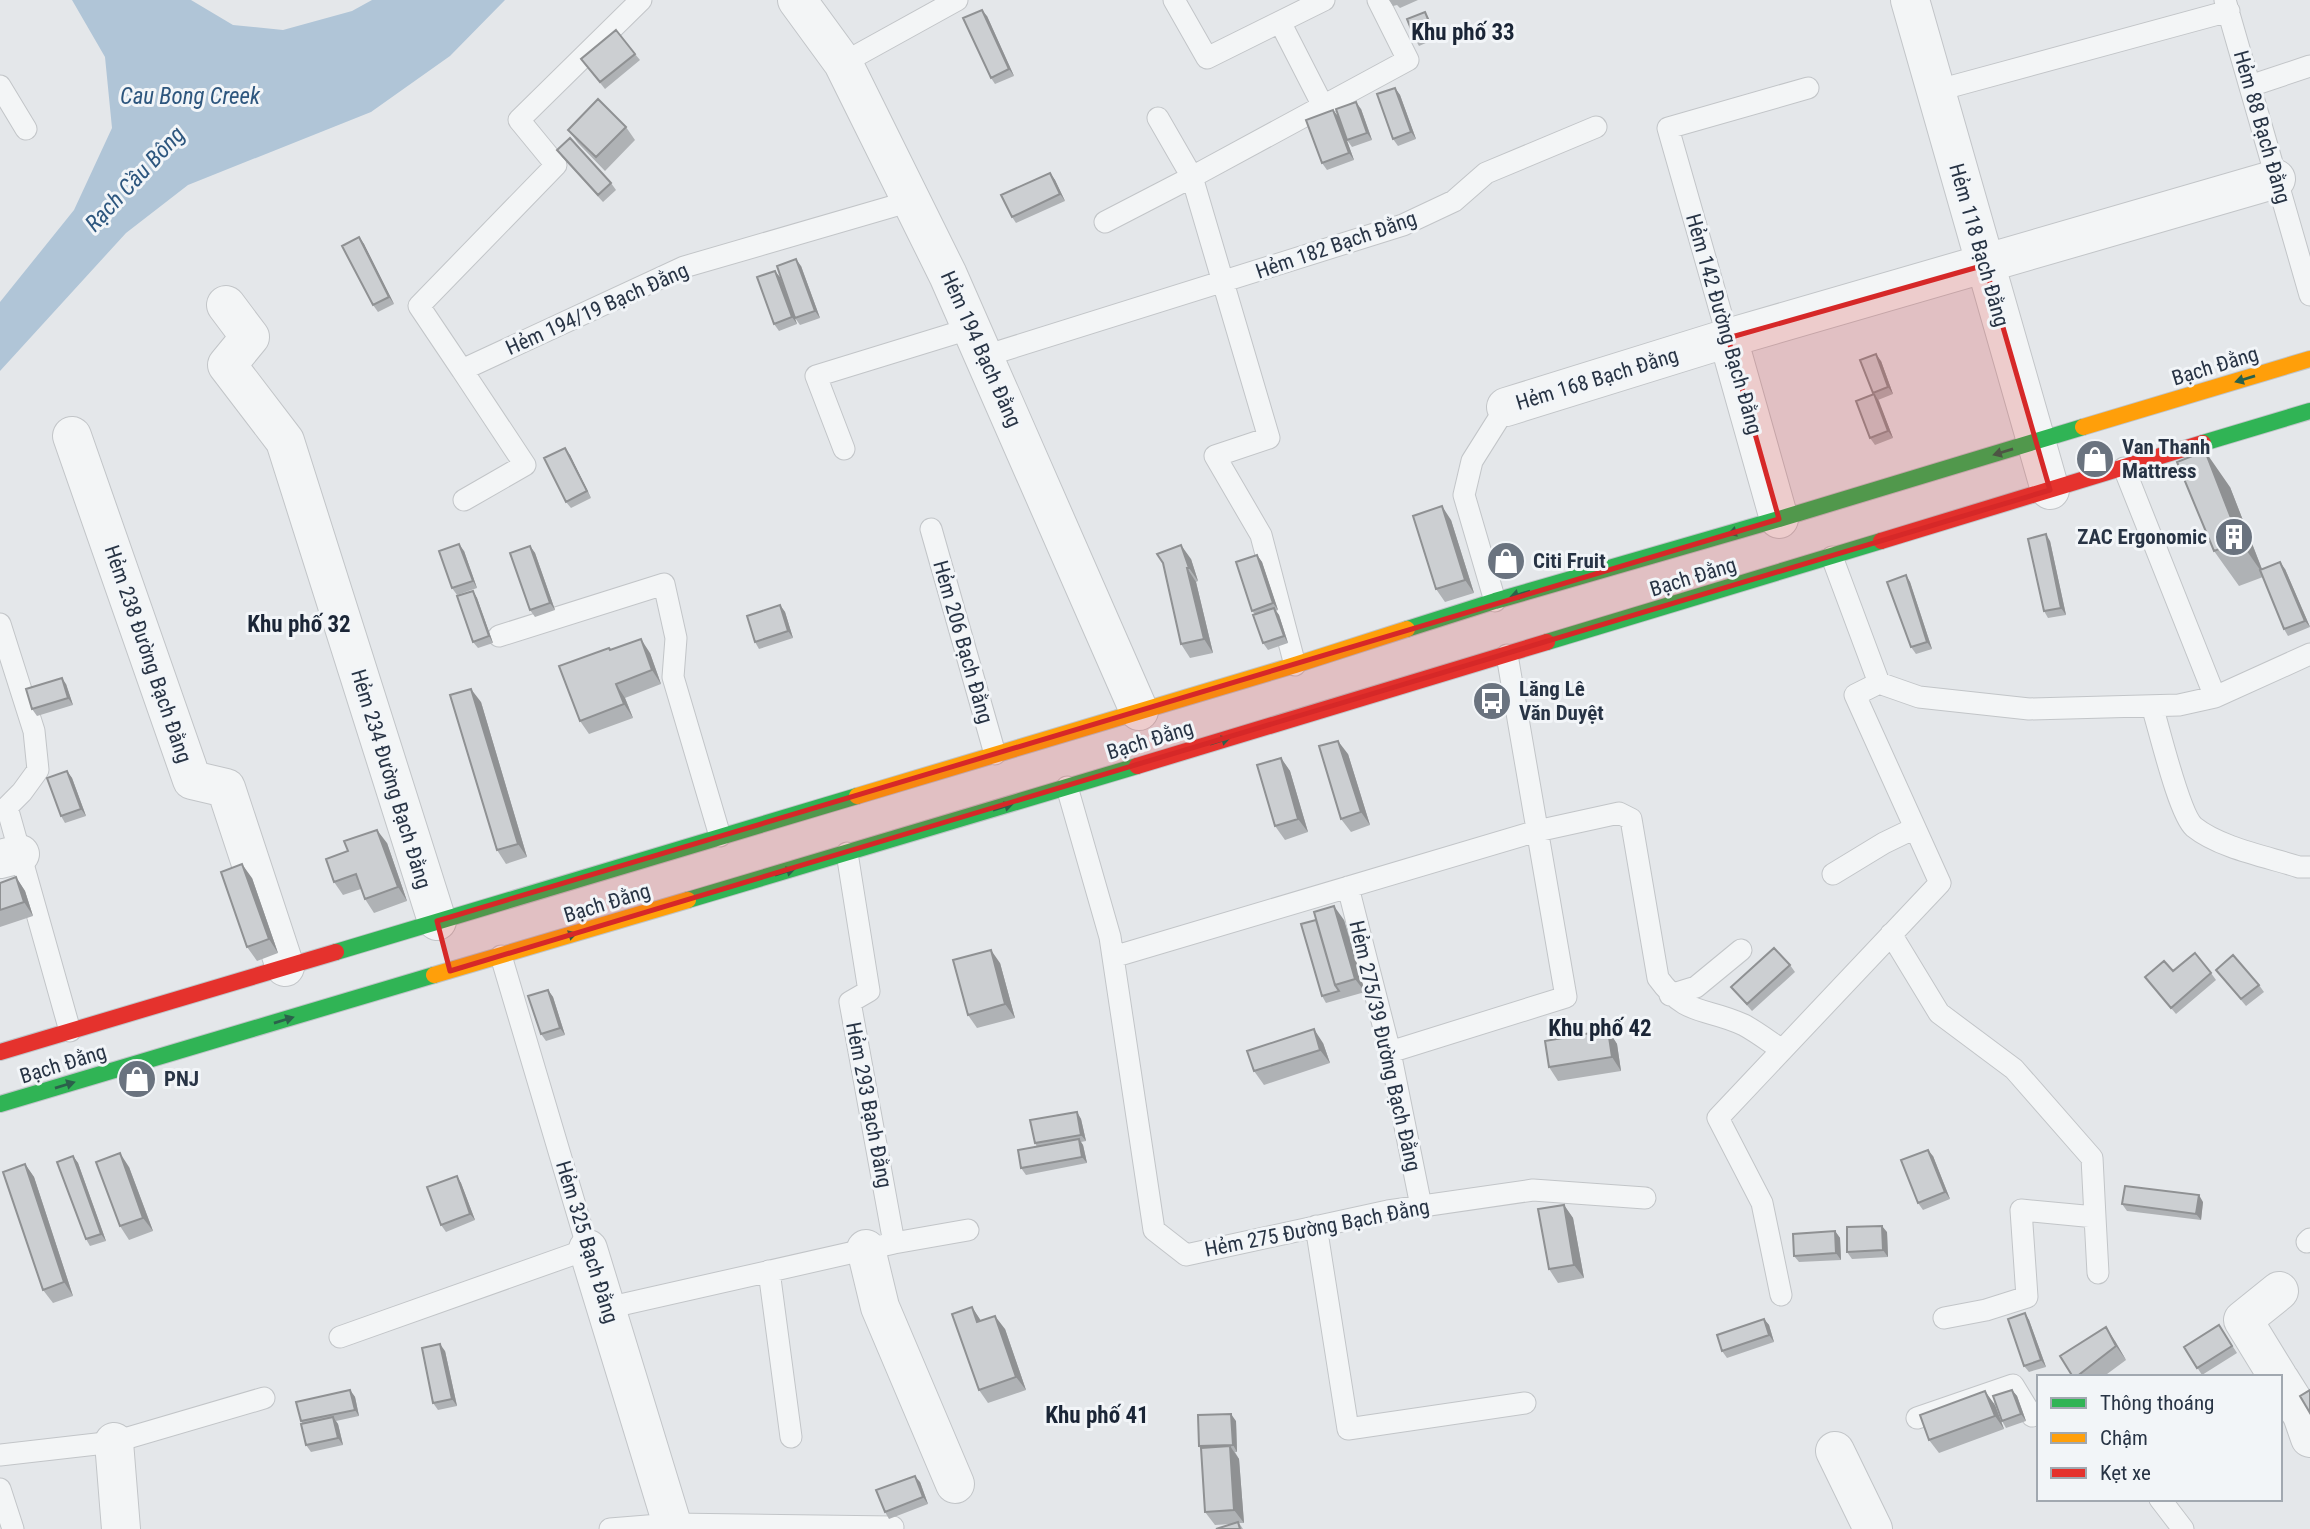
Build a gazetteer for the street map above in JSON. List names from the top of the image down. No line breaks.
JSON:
{"streets":{"main road":["Bạch Đằng"],"street":["Hẻm 118 Bạch Đằng","Hẻm 142 Đường Bạch Đằng","Hẻm 194 Bạch Đằng","Hẻm 168 Bạch Đằng","Hẻm 238 Đường Bạch Đằng","Hẻm 234 Đường Bạch Đằng","Hẻm 325 Bạch Đằng"],"lane":["Hẻm 88 Bạch Đằng","Hẻm 182 Bạch Đằng","Hẻm 194/19 Bạch Đằng","Hẻm 206 Bạch Đằng","Hẻm 275/39 Đường Bạch Đằng","Hẻm 293 Bạch Đằng","Hẻm 275 Đường Bạch Đằng"]},"crossings":[["Hẻm 88 Bạch Đằng","Hẻm 168 Bạch Đằng"],["Hẻm 182 Bạch Đằng","Hẻm 194 Bạch Đằng"],["Hẻm 118 Bạch Đằng","Bạch Đằng"],["Hẻm 118 Bạch Đằng","Hẻm 168 Bạch Đằng"],["Hẻm 194/19 Bạch Đằng","Hẻm 194 Bạch Đằng"],["Hẻm 142 Đường Bạch Đằng","Bạch Đằng"],["Hẻm 142 Đường Bạch Đằng","Hẻm 168 Bạch Đằng"],["Hẻm 194 Bạch Đằng","Bạch Đằng"],["Bạch Đằng","Hẻm 168 Bạch Đằng"],["Bạch Đằng","Hẻm 206 Bạch Đằng"],["Bạch Đằng","Hẻm 238 Đường Bạch Đằng"],["Bạch Đằng","Hẻm 234 Đường Bạch Đằng"],["Bạch Đằng","Hẻm 293 Bạch Đằng"],["Bạch Đằng","Hẻm 275 Đường Bạch Đằng"],["Bạch Đằng","Hẻm 325 Bạch Đằng"],["Hẻm 275/39 Đường Bạch Đằng","Hẻm 275 Đường Bạch Đằng"]],"districts":["Khu phố 33","Khu phố 32","Khu phố 42","Khu phố 41"],"water":["Cau Bong Creek","Rạch Cầu Bông"],"places":{"shop":["Van Thanh Mattress","Citi Fruit","PNJ"],"building":["ZAC Ergonomic"],"bus stop":["Lăng Lê Văn Duyệt"]},"legend":["Thông thoáng","Chậm","Kẹt xe"]}
